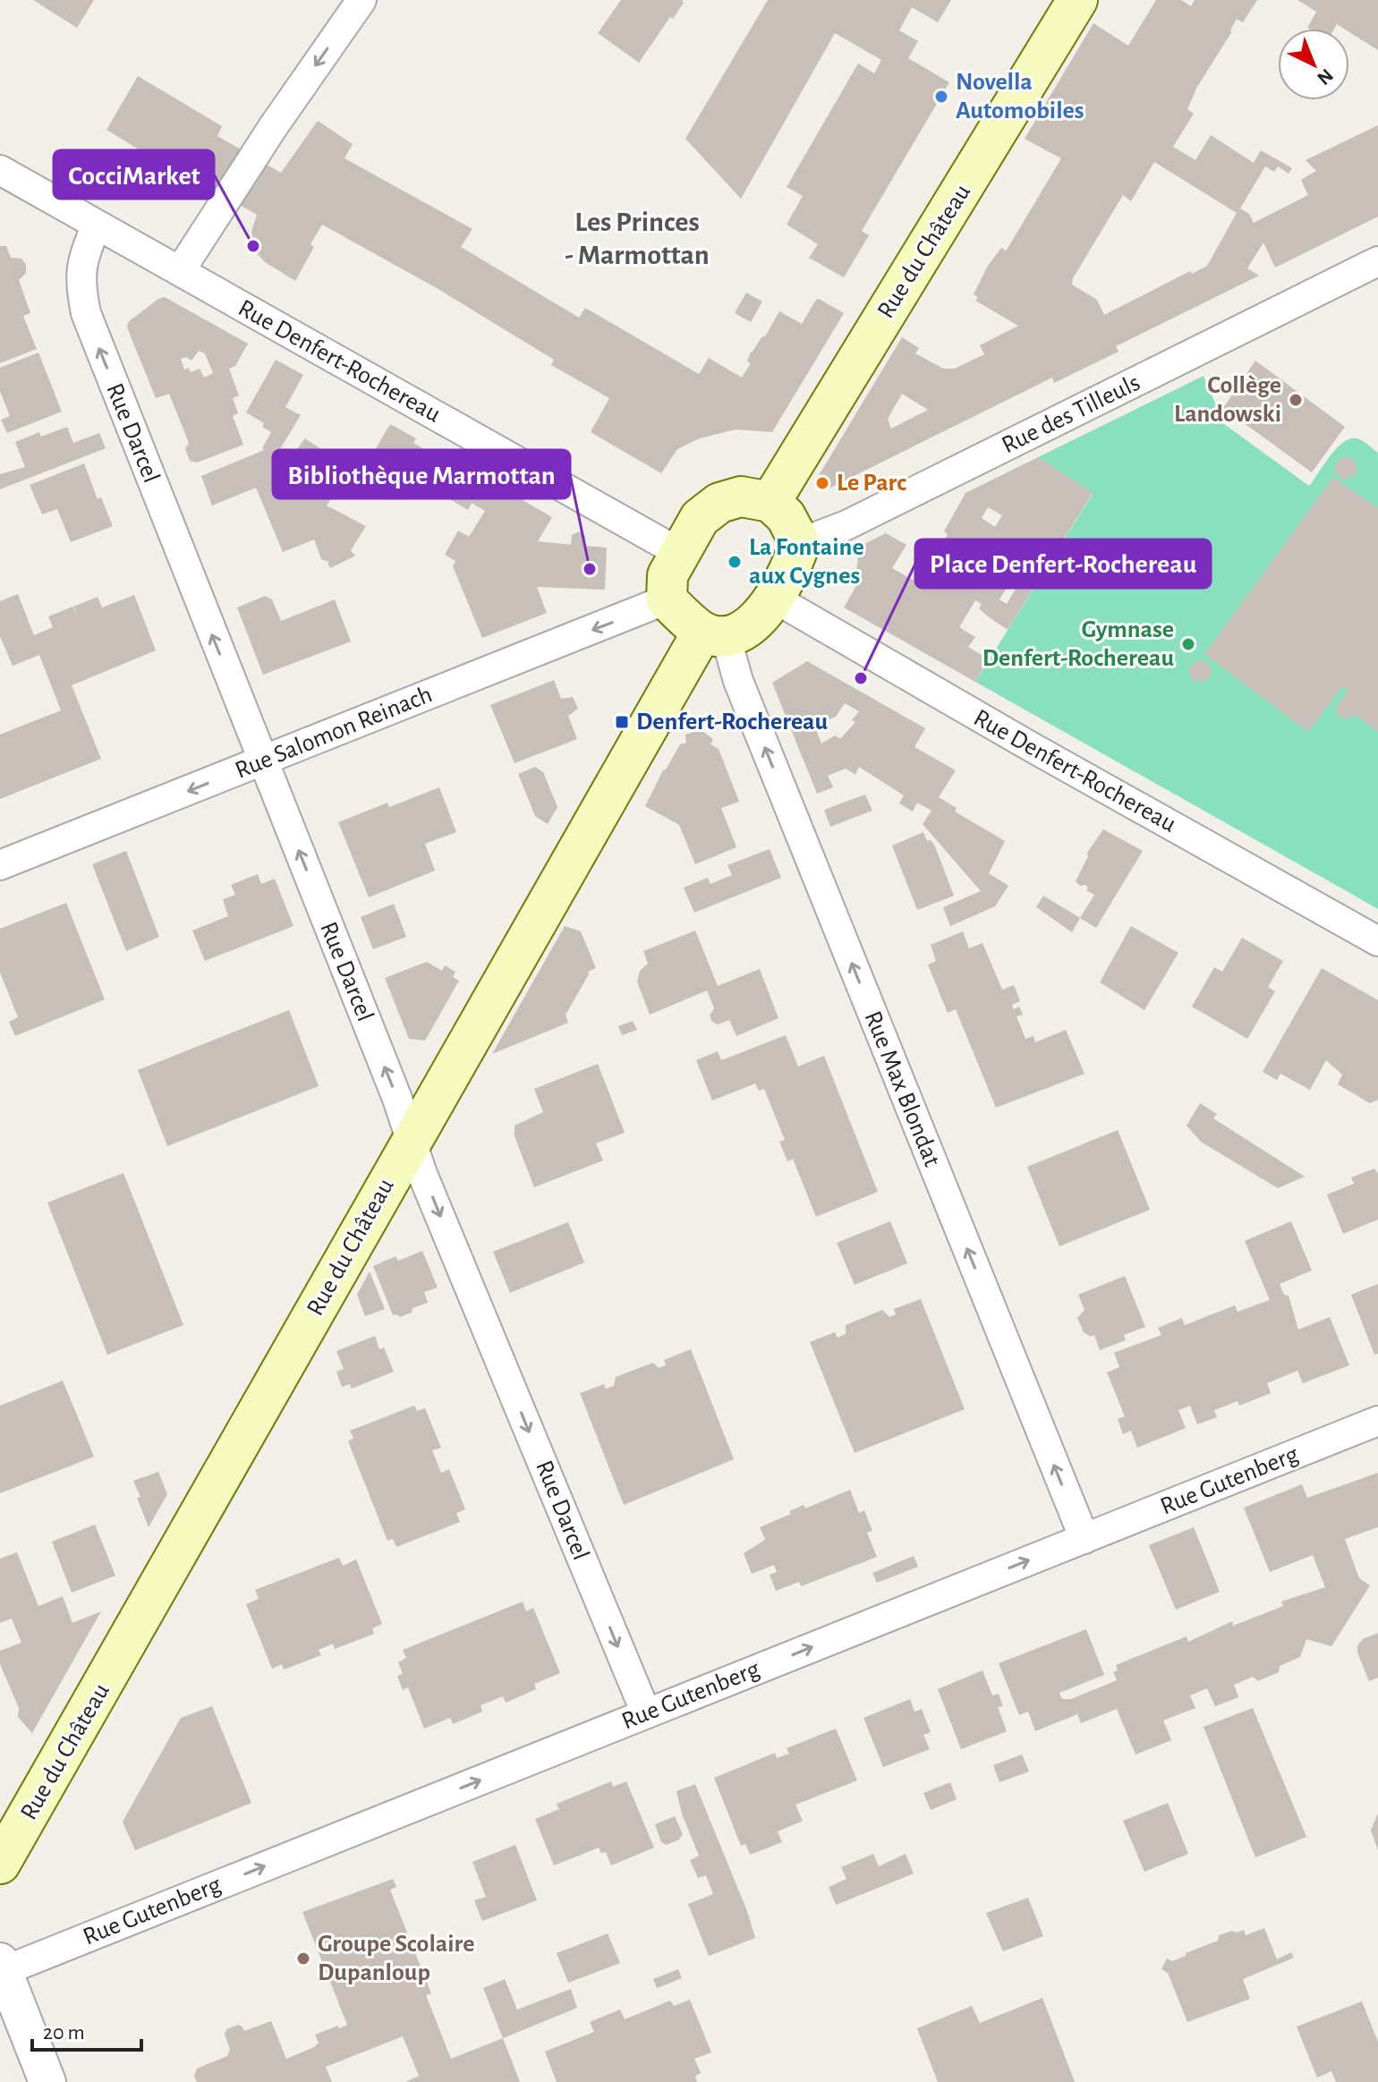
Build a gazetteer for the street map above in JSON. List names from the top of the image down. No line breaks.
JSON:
{"streets":{"main road":["Rue du Château"],"street":["Rue Denfert-Rochereau","Rue des Tilleuls","Rue Darcel","Rue Salomon Reinach","Rue Max Blondat","Rue Gutenberg"]},"crossings":[["Rue du Château","Rue Denfert-Rochereau"],["Rue du Château","Rue des Tilleuls"],["Rue du Château","Rue Darcel"],["Rue du Château","Rue Salomon Reinach"],["Rue du Château","Rue Max Blondat"],["Rue Denfert-Rochereau","Rue des Tilleuls"],["Rue Denfert-Rochereau","Rue Darcel"],["Rue Denfert-Rochereau","Rue Salomon Reinach"],["Rue Denfert-Rochereau","Rue Max Blondat"],["Rue des Tilleuls","Rue Salomon Reinach"],["Rue des Tilleuls","Rue Max Blondat"],["Rue Darcel","Rue Salomon Reinach"],["Rue Darcel","Rue Gutenberg"],["Rue Salomon Reinach","Rue Max Blondat"],["Rue Max Blondat","Rue Gutenberg"]],"one_way":["Rue Salomon Reinach","Rue Max Blondat","Rue Gutenberg"],"districts":["Les Princes - Marmottan"],"places":{"other":["Novella Automobiles","CocciMarket","Collège Landowski","Le Parc","La Fontaine aux Cygnes","Bibliothèque Marmottan","Gymnase Denfert-Rochereau","Place Denfert-Rochereau","Groupe Scolaire Dupanloup"],"transit":["Denfert-Rochereau"]},"scale_bar":"20 m","north":"bottom right"}
